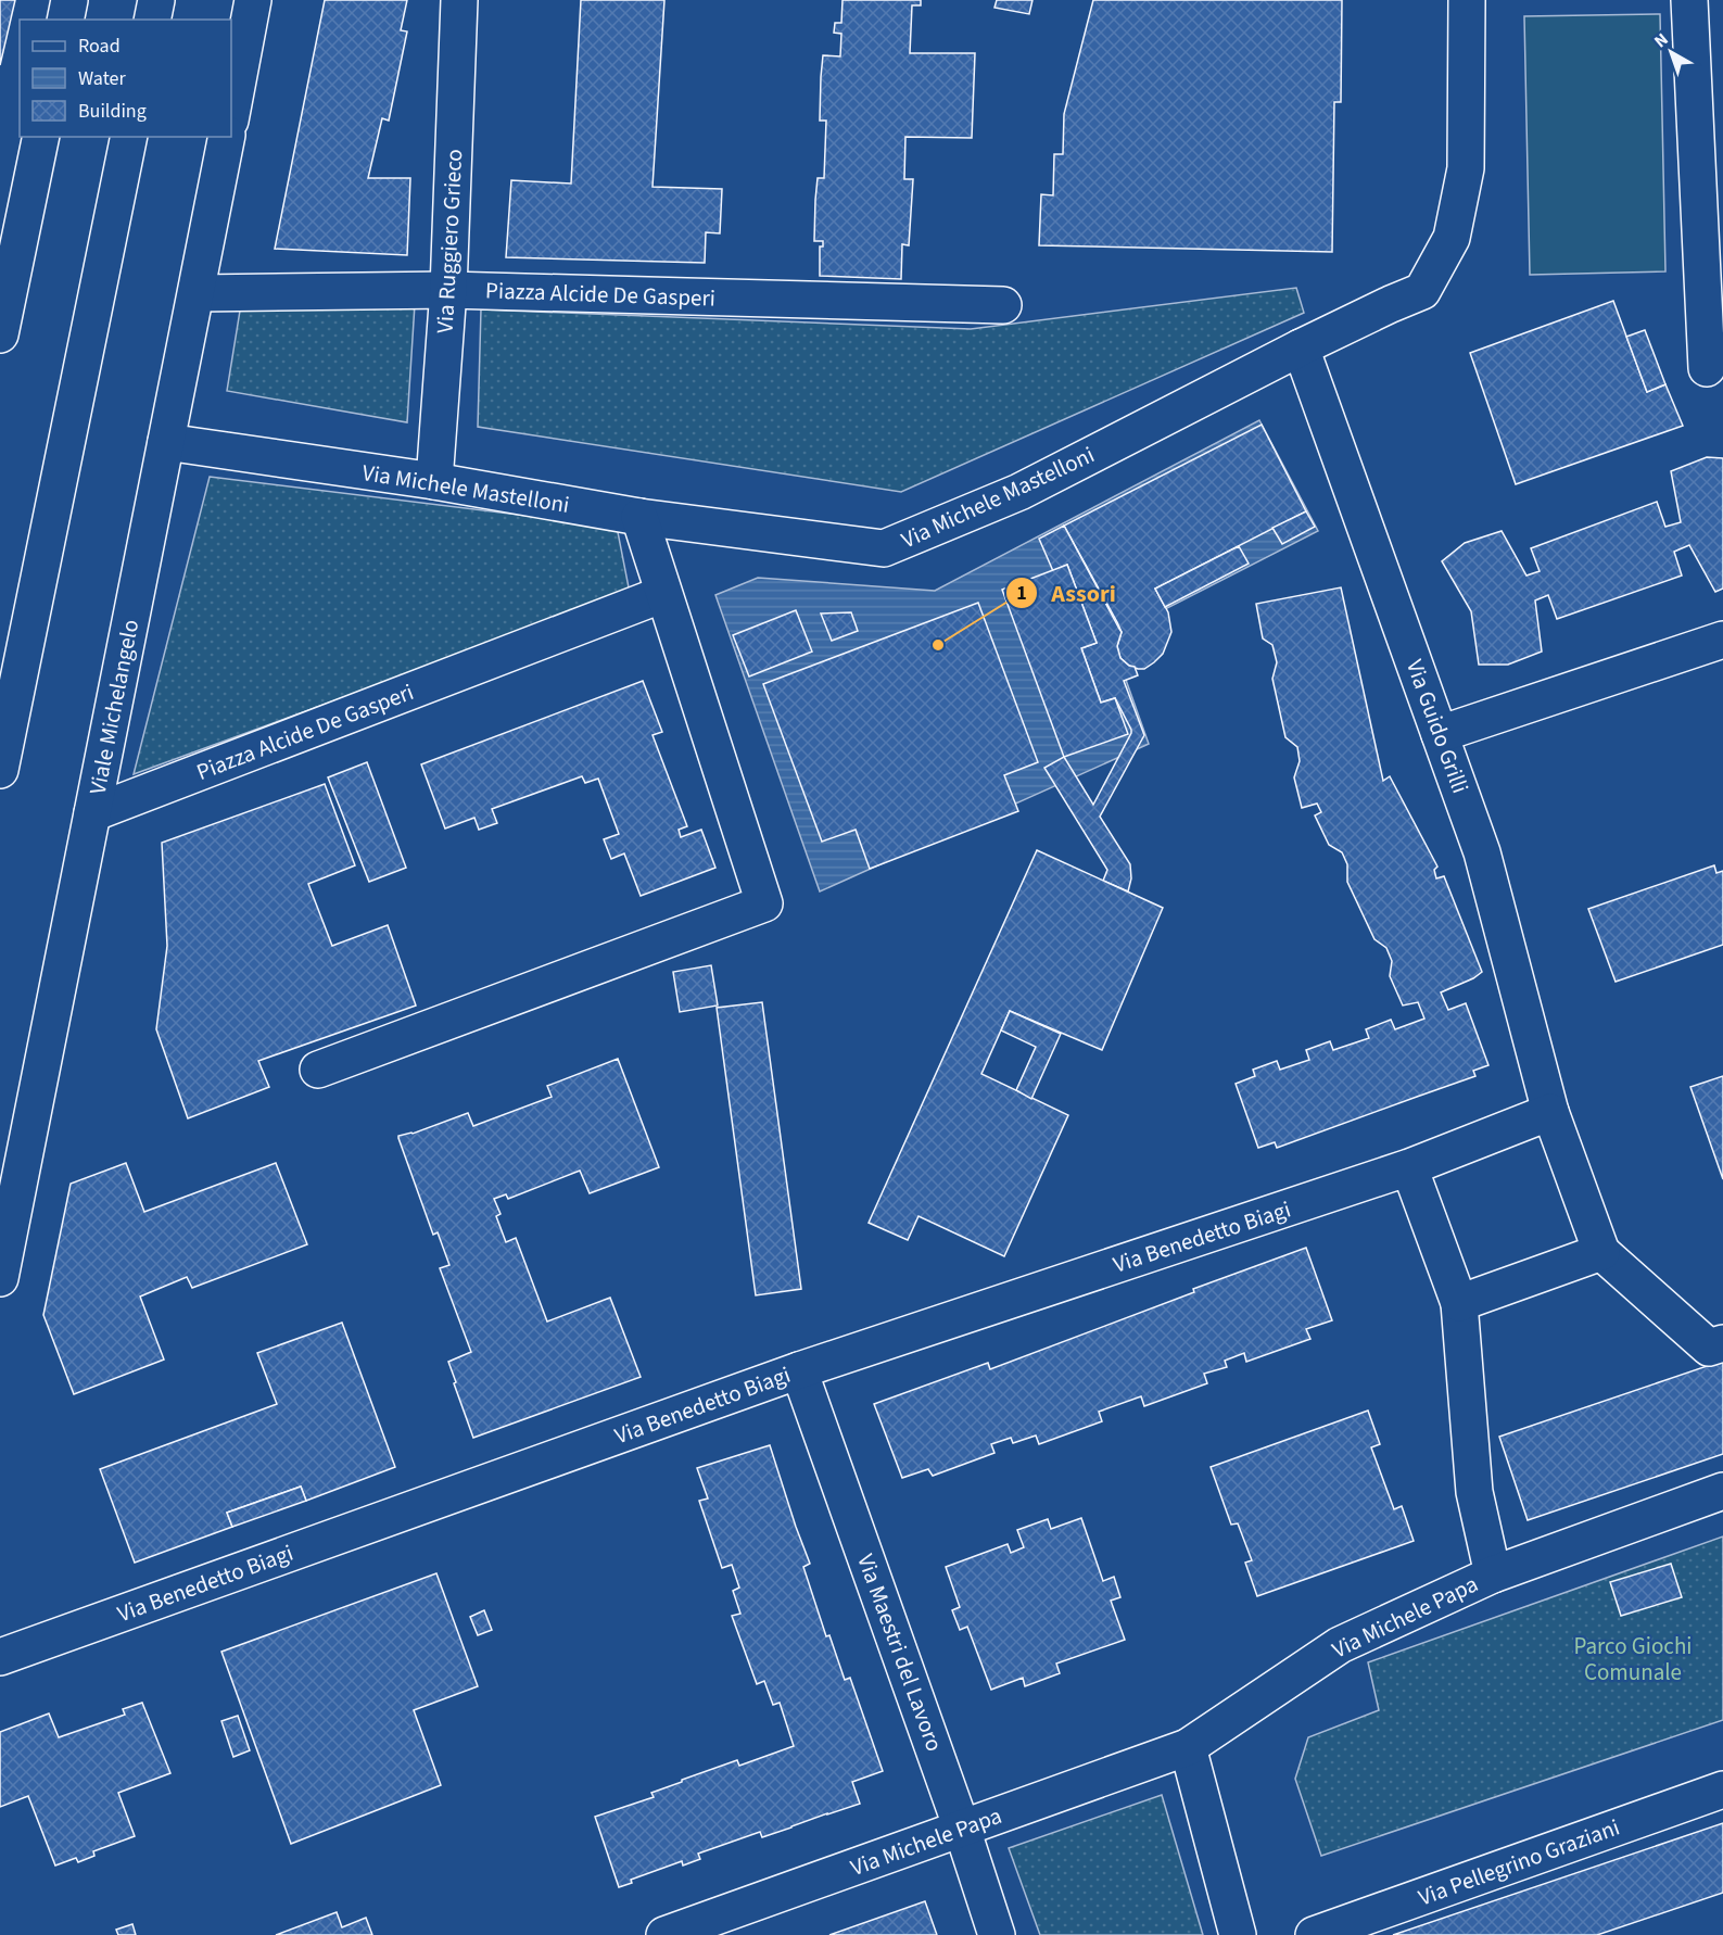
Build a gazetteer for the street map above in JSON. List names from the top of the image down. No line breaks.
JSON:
{"streets":{"street":["Via Ruggiero Grieco","Piazza Alcide De Gasperi","Via Michele Mastelloni","Viale Michelangelo","Via Guido Grilli","Via Benedetto Biagi","Via Michele Papa","Via Maestri del Lavoro","Via Pellegrino Graziani"]},"crossings":[["Via Ruggiero Grieco","Piazza Alcide De Gasperi"],["Via Ruggiero Grieco","Via Michele Mastelloni"],["Piazza Alcide De Gasperi","Viale Michelangelo"],["Via Michele Mastelloni","Viale Michelangelo"],["Via Michele Mastelloni","Via Guido Grilli"],["Via Guido Grilli","Via Benedetto Biagi"],["Via Benedetto Biagi","Via Maestri del Lavoro"],["Via Michele Papa","Via Maestri del Lavoro"]],"parks":["Parco Giochi Comunale"],"places":["Assori"],"legend":["Road","Water","Building"],"north":"top left"}
